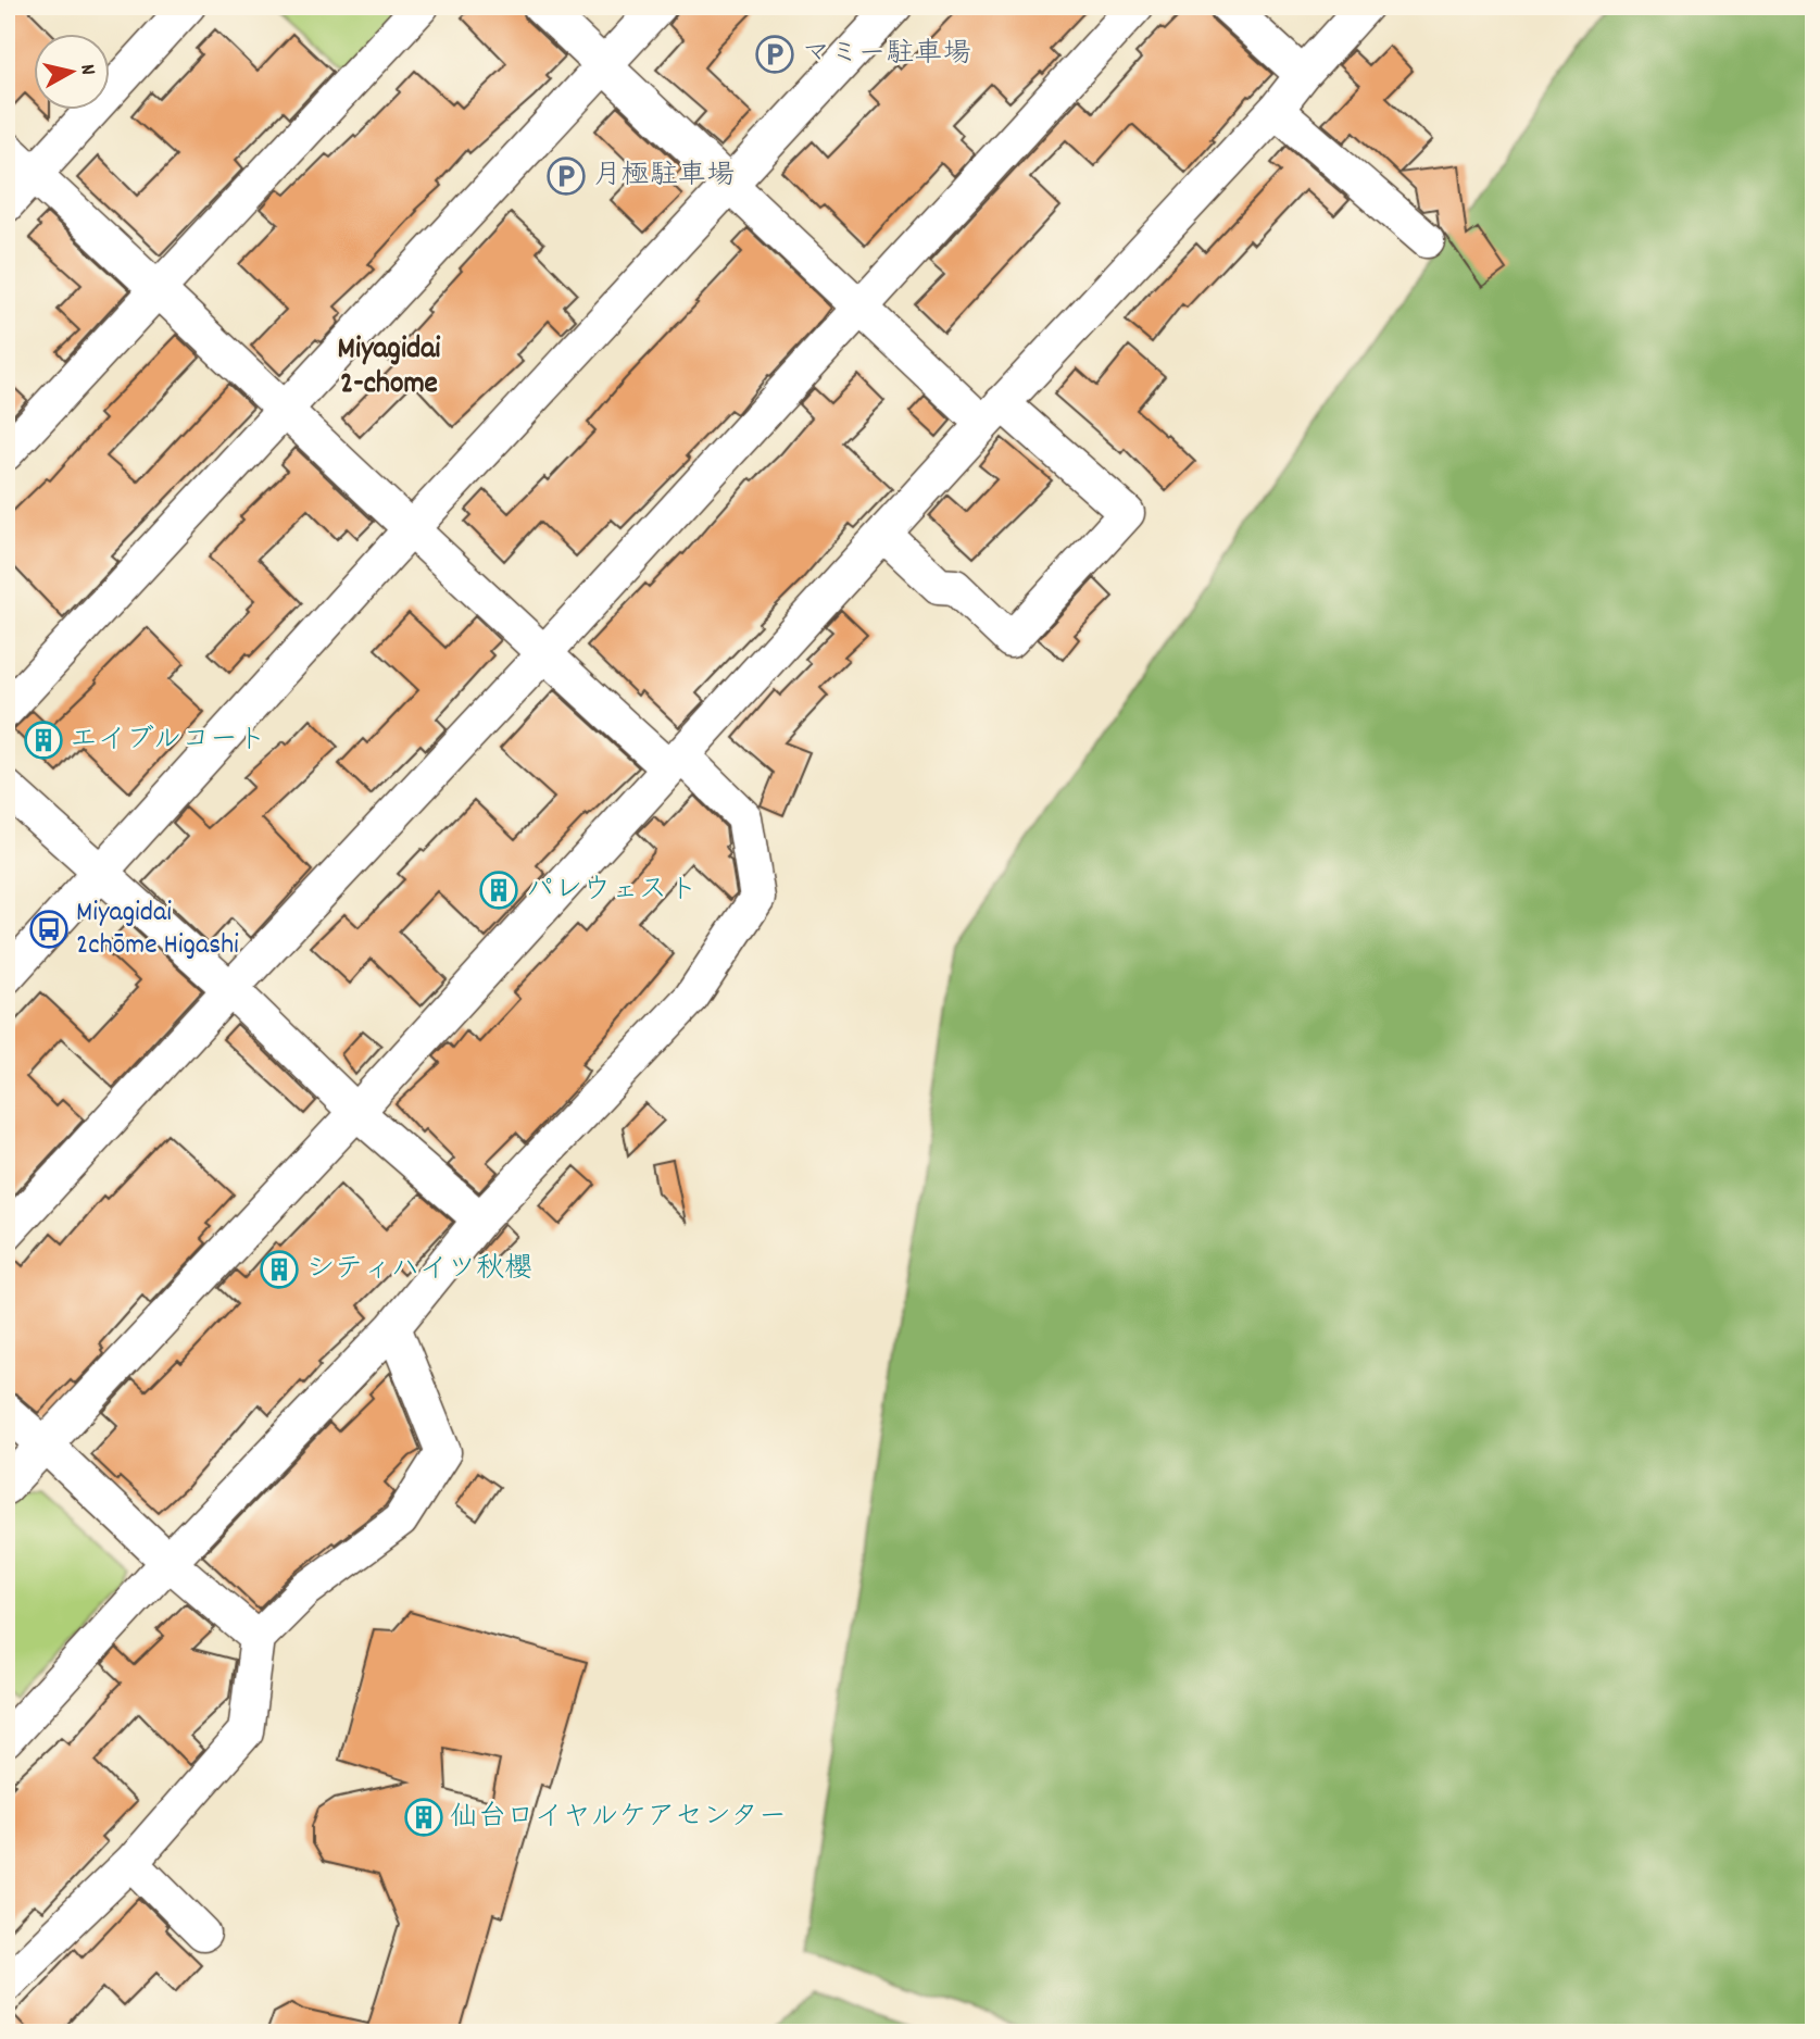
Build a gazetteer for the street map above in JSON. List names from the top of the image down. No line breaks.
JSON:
{"districts":["Miyagidai 2-chome"],"places":{"parking":["マミー駐車場","月極駐車場"],"building":["エイブルコート","パレウェスト","シティハイツ秋櫻","仙台ロイヤルケアセンター"],"bus stop":["Miyagidai 2chōme Higashi"]},"north":"right"}
